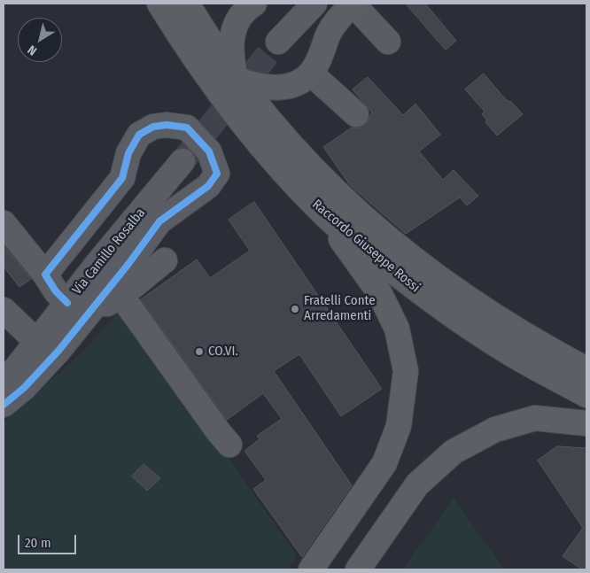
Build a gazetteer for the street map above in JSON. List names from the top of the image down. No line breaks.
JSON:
{"streets":{"main road":["Raccordo Giuseppe Rossi"],"street":["Via Camillo Rosalba"]},"places":["Fratelli Conte Arredamenti","CO.VI."],"scale_bar":"20 m","north":"bottom left"}
